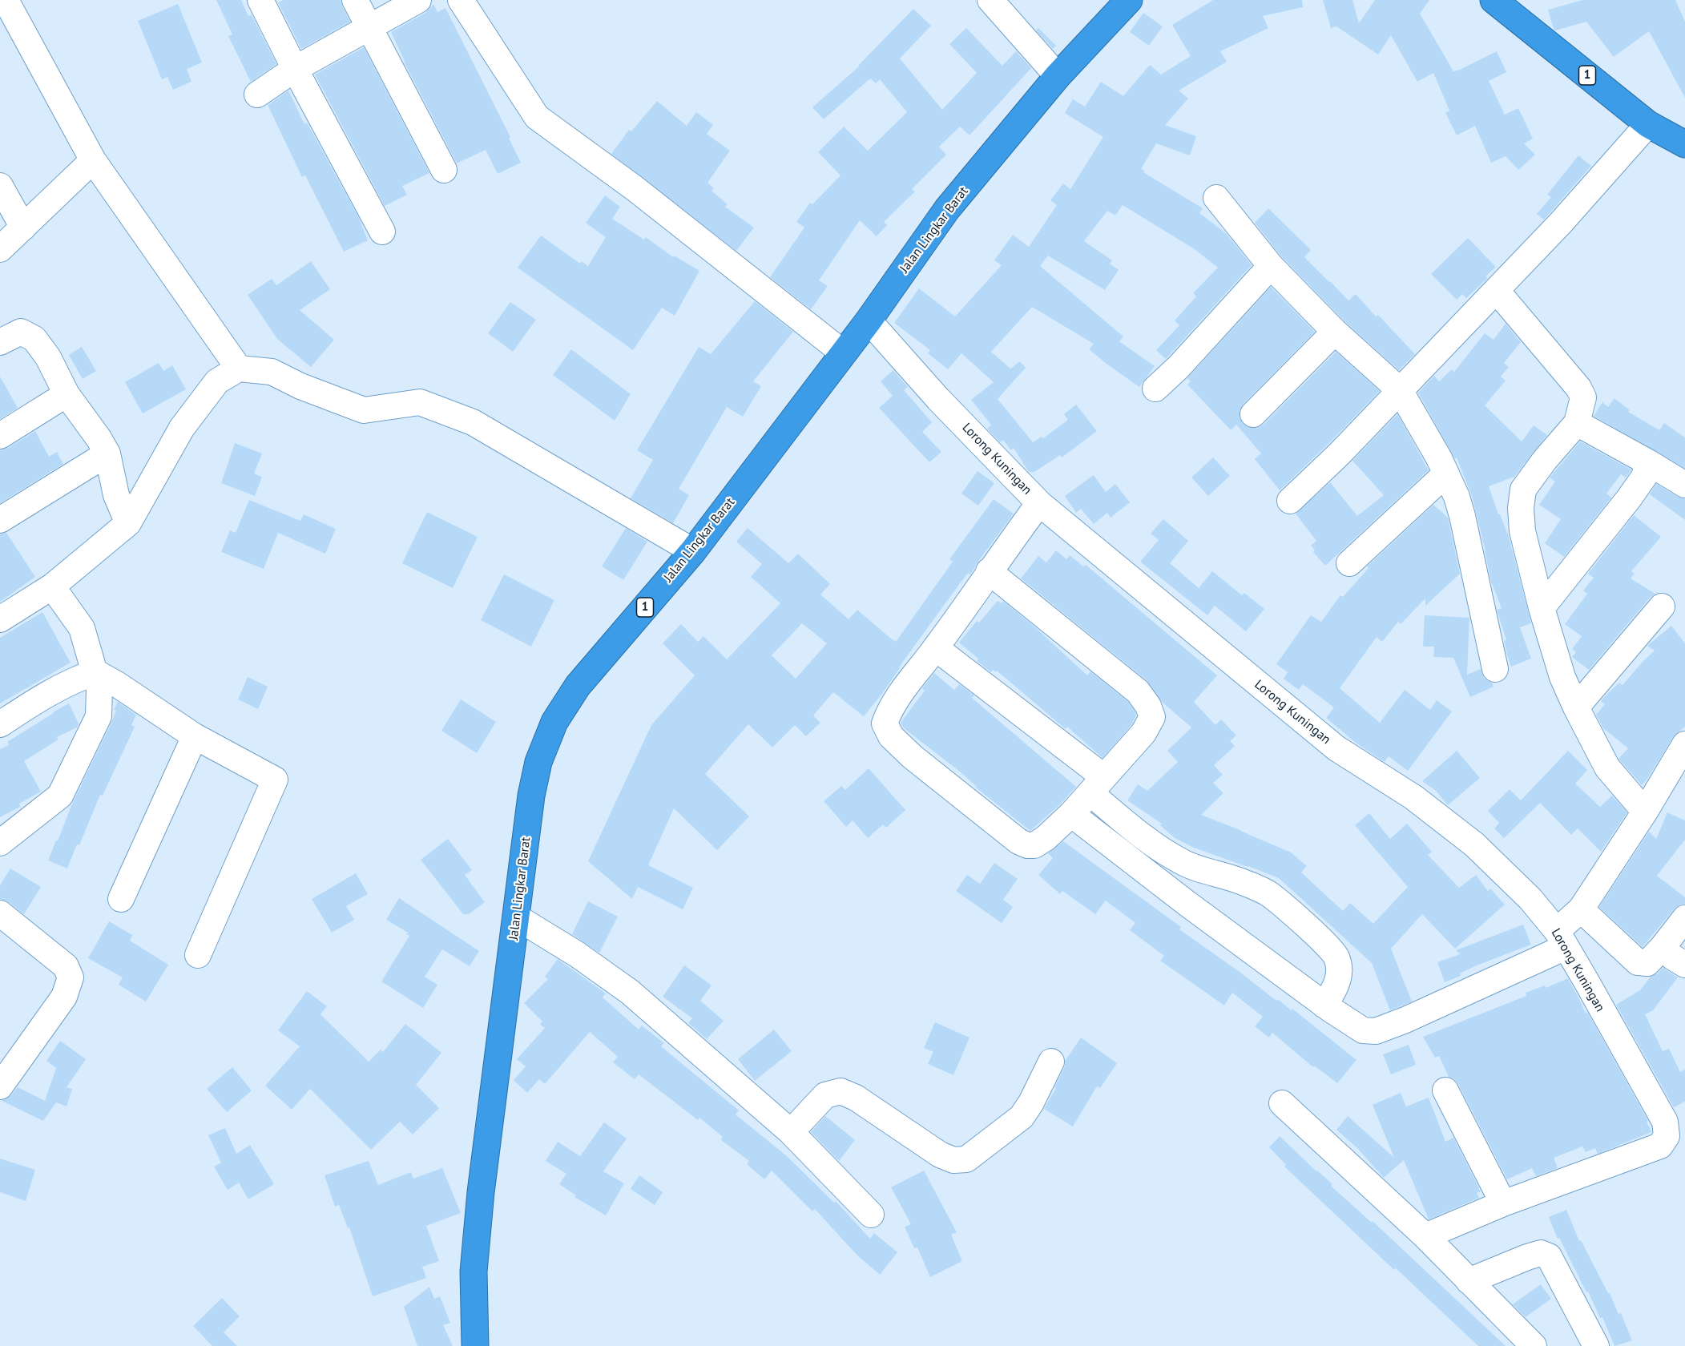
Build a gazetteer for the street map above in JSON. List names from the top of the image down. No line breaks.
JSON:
{"streets":{"highway":["1","Jalan Lingkar Barat"],"street":["Lorong Kuningan"]},"crossings":[["Jalan Lingkar Barat","Lorong Kuningan"]]}
